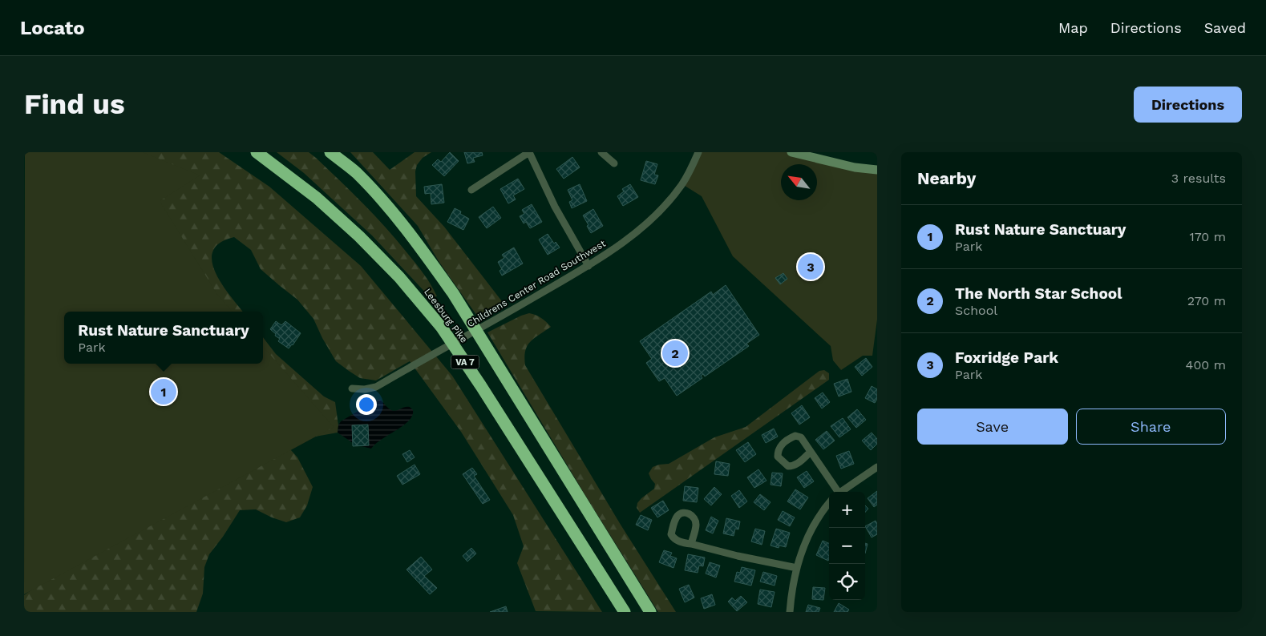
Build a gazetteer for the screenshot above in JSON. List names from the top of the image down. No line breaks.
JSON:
{"streets":{"highway":["Leesburg Pike","VA 7"],"street":["Childrens Center Road Southwest"]},"north":"top left","page":{"header":"Locato","nav":["Map","Directions","Saved"],"buttons":["Directions",["Save","Share"]],"title":"Find us","heading":["Nearby","3 results"],"list":[{"mark":"1","name":"Rust Nature Sanctuary","note":"Park","value":"170 m"},{"mark":"2","name":"The North Star School","note":"School","value":"270 m"},{"mark":"3","name":"Foxridge Park","note":"Park","value":"400 m"}],"pins":["3","2","1"],"popup":["Rust Nature Sanctuary","Park"],"map_buttons":["+","−"]}}
